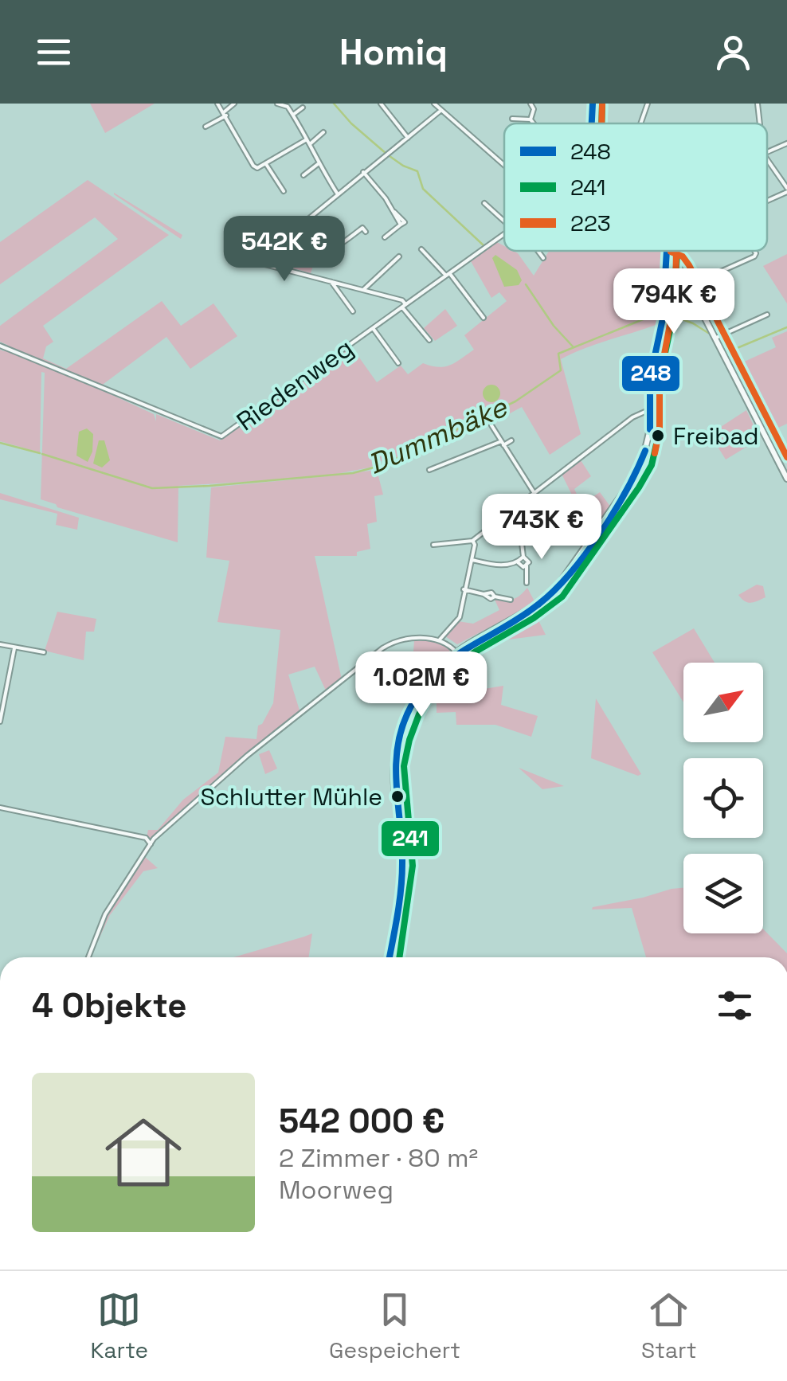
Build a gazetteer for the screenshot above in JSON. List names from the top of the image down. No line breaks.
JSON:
{"streets":{"street":["Riedenweg"]},"water":["Dummbäke"],"places":["Freibad","Schlutter Mühle"],"lines":["transit line 248","transit line 241","transit line 223"],"legend":["248","241","223"],"north":"top right","page":{"header":"Homiq","price":["542K €","794K €","743K €","1.02M €"],"heading":"4 Objekte","list":[{"name":"542 000 €","note":"2 Zimmer · 80 m² · Moorweg"}],"tabs":["Karte","Gespeichert","Start"]}}
